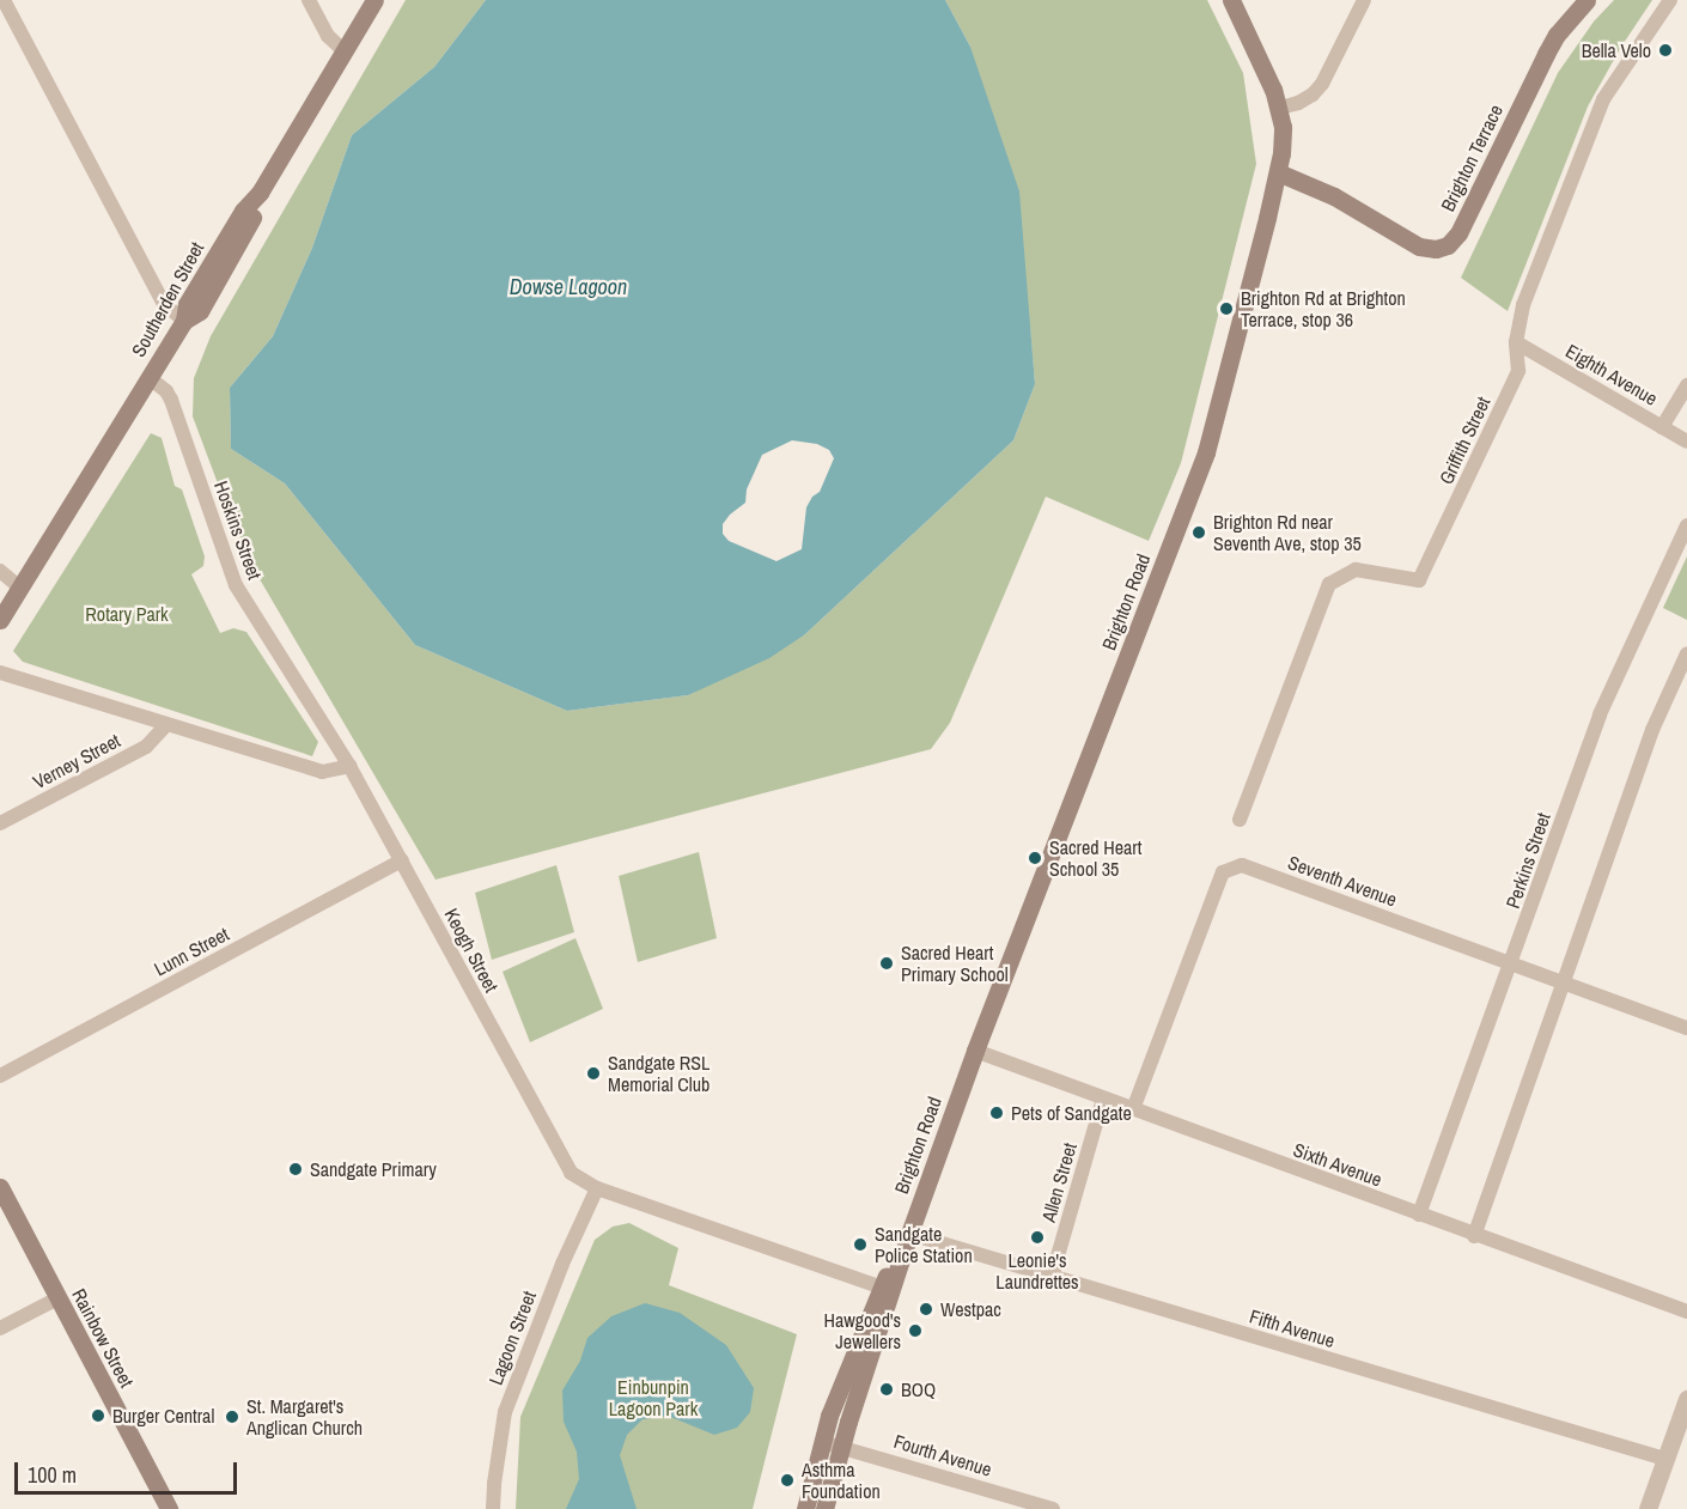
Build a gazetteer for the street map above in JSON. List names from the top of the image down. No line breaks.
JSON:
{"streets":{"main road":["Brighton Terrace","Southerden Street","Brighton Road","Rainbow Street"],"street":["Eighth Avenue","Griffith Street","Hoskins Street","Verney Street","Perkins Street","Seventh Avenue","Keogh Street","Lunn Street","Sixth Avenue","Allen Street","Fifth Avenue","Lagoon Street","Fourth Avenue"]},"crossings":[["Brighton Terrace","Brighton Road"],["Southerden Street","Hoskins Street"],["Eighth Avenue","Griffith Street"],["Hoskins Street","Keogh Street"],["Brighton Road","Keogh Street"],["Brighton Road","Sixth Avenue"],["Brighton Road","Fifth Avenue"],["Brighton Road","Fourth Avenue"],["Perkins Street","Seventh Avenue"],["Perkins Street","Sixth Avenue"],["Seventh Avenue","Sixth Avenue"],["Keogh Street","Lunn Street"],["Keogh Street","Lagoon Street"],["Sixth Avenue","Allen Street"],["Allen Street","Fifth Avenue"]],"water":["Dowse Lagoon"],"parks":["Rotary Park","Einbunpin Lagoon Park"],"places":["Bella Velo","Brighton Rd at Brighton Terrace, stop 36","Brighton Rd near Seventh Ave, stop 35","Sacred Heart School 35","Sacred Heart Primary School","Sandgate RSL Memorial Club","Pets of Sandgate","Sandgate Primary","Leonie's Laundrettes","Sandgate Police Station","Westpac","Hawgood's Jewellers","BOQ","Burger Central","St. Margaret's Anglican Church","Asthma Foundation"],"scale_bar":"100 m"}
